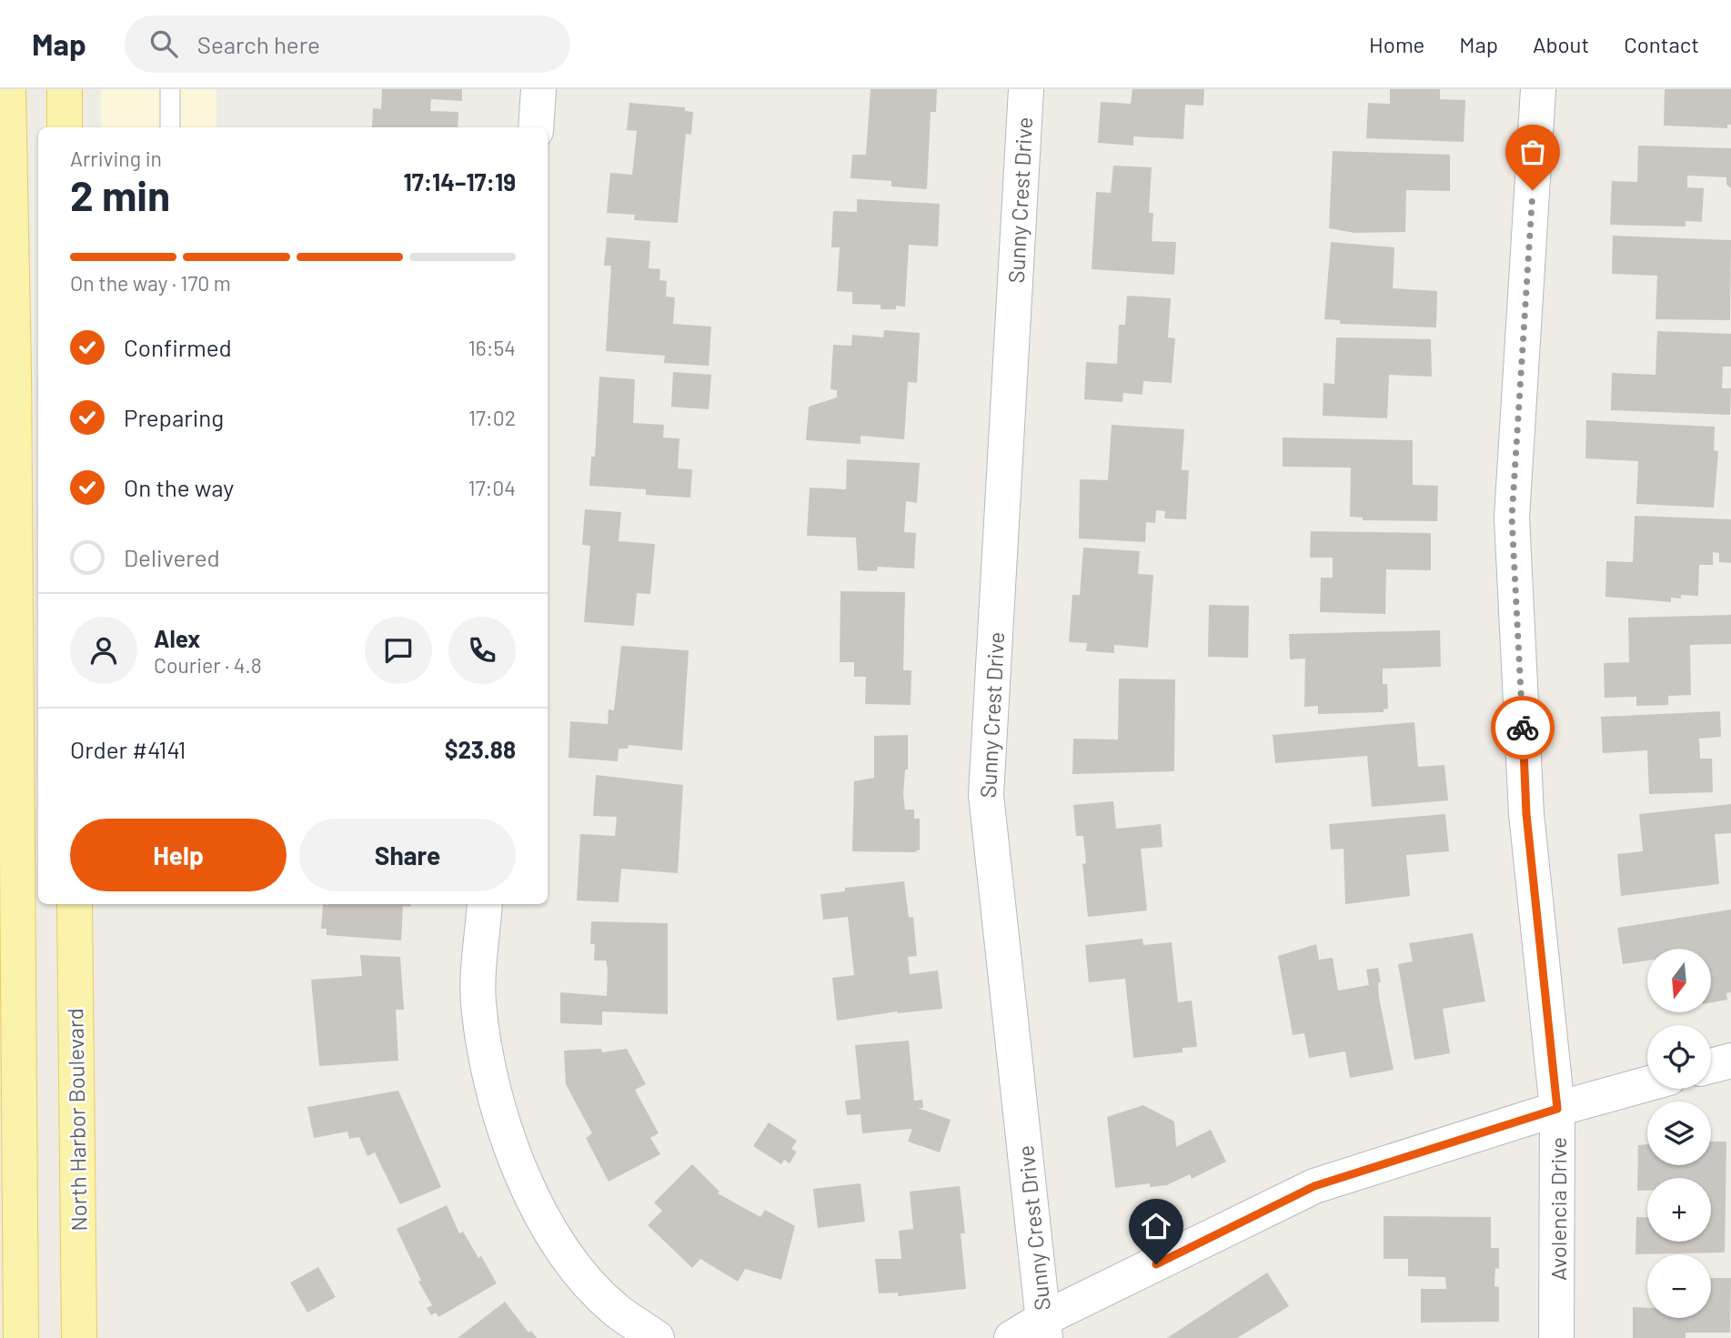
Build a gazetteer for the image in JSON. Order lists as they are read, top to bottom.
{
  "streets": {
    "main road": ["North Harbor Boulevard"],
    "street": ["Sunny Crest Drive", "Avolencia Drive"]
  },
  "north": "bottom",
  "page": {
    "header": "Map",
    "search": "Search here",
    "nav": [
      "Home",
      "Map",
      "About",
      "Contact"
    ],
    "heading": ["2 min", "Arriving in", "17:14–17:19"],
    "panel": [
      "Alex",
      "Courier · 4.8",
      "Order #4141",
      "$23.88"
    ],
    "bar": "On the way · 170 m",
    "list": [
      ["Confirmed", "16:54"],
      ["Preparing", "17:02"],
      ["On the way", "17:04"],
      "Delivered"
    ],
    "buttons": ["Help", "Share"],
    "map_buttons": ["+", "−"]
  }
}
